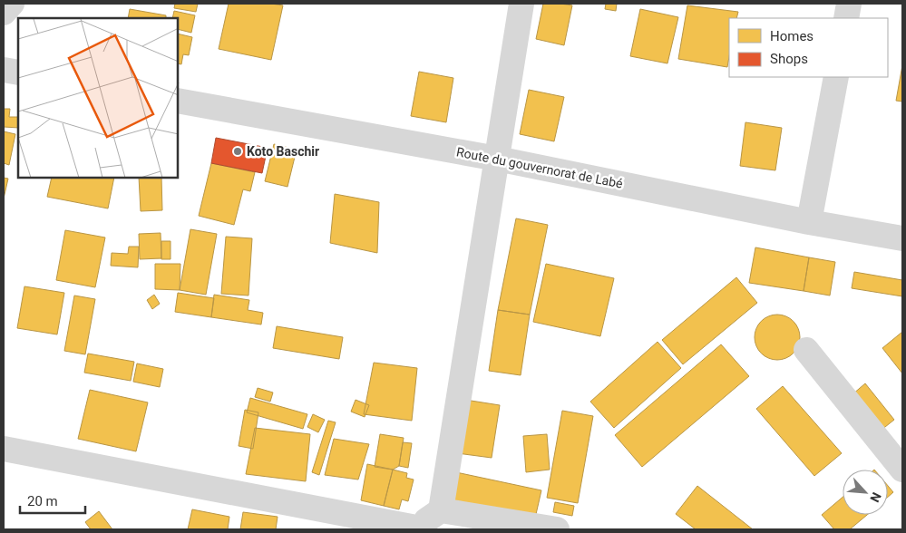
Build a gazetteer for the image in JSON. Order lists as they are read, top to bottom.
{
  "streets": {
    "street": ["Route du gouvernorat de Labé"]
  },
  "places": ["Koto Baschir"],
  "legend": ["Homes", "Shops"],
  "scale_bar": "20 m",
  "north": "bottom right"
}
